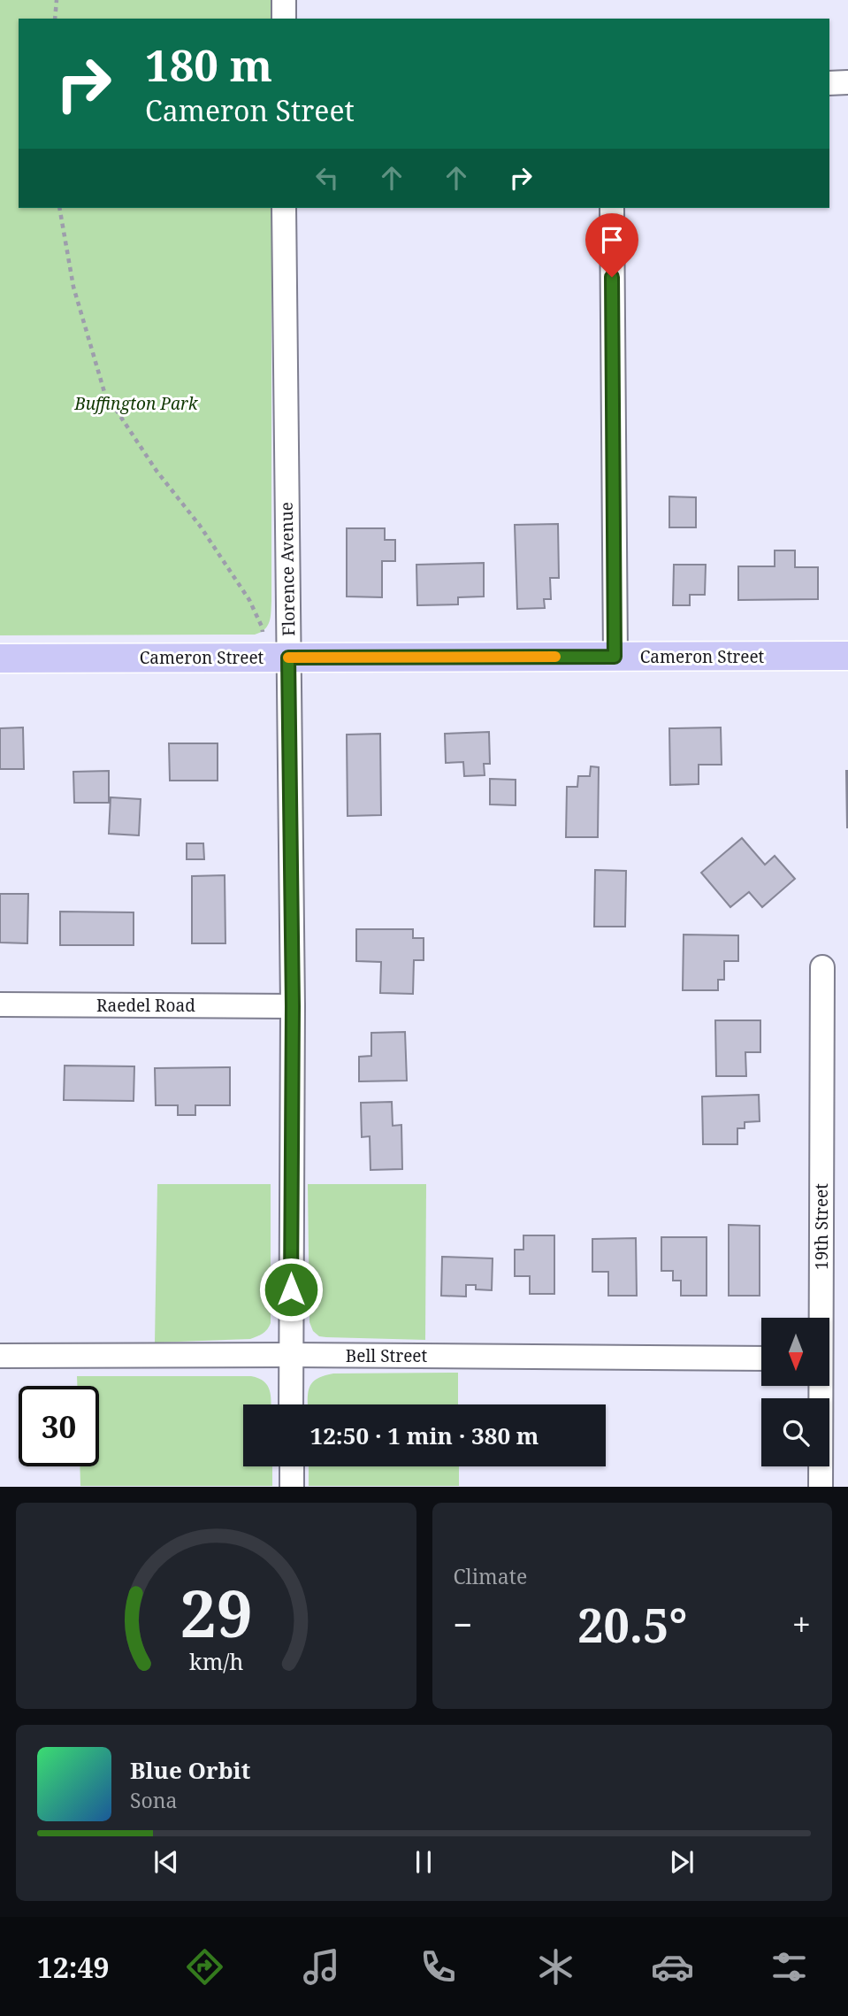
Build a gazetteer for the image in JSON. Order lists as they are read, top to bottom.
{
  "streets": {
    "main road": ["Cameron Street"],
    "street": [
      "Florence Avenue",
      "Raedel Road",
      "19th Street",
      "Bell Street"
    ]
  },
  "crossings": [
    ["Florence Avenue", "Cameron Street"],
    ["Florence Avenue", "Raedel Road"],
    ["Florence Avenue", "Bell Street"]
  ],
  "parks": ["Buffington Park"],
  "north": "bottom",
  "page": {
    "turn": ["180 m", "Cameron Street"],
    "limit": "30",
    "trip": "12:50 · 1 min · 380 m",
    "tile": "Climate",
    "heat": ["−", "20.5°", "+"],
    "song": ["Blue Orbit", "Sona"],
    "tabs": "12:49",
    "gauge": ["29", "km/h"]
  }
}
